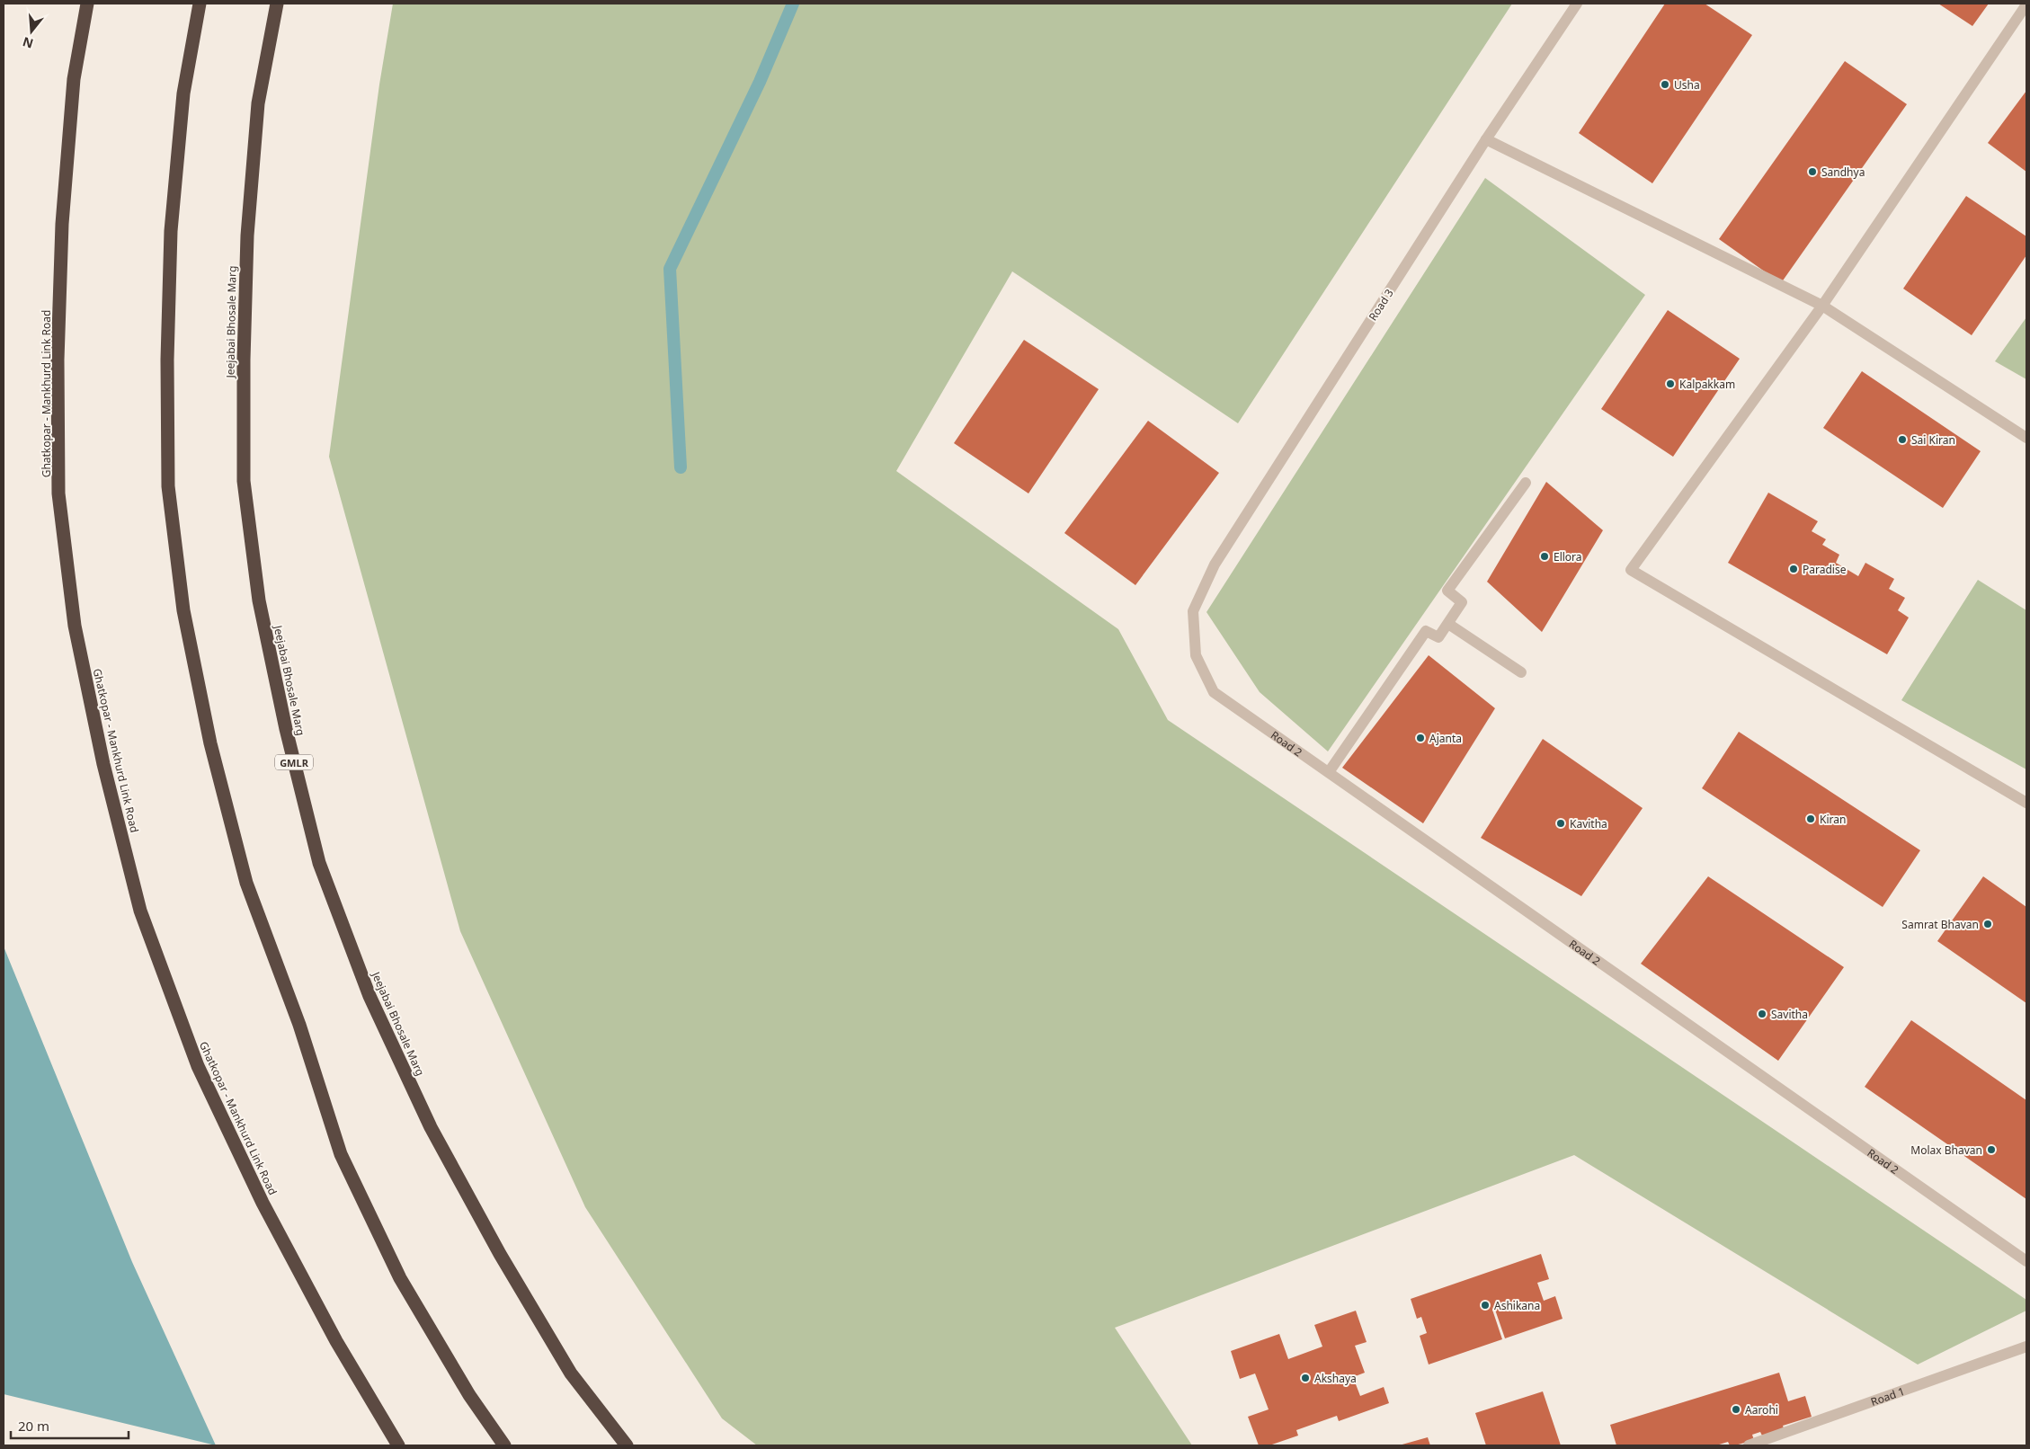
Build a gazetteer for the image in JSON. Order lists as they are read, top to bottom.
{
  "streets": {
    "highway": ["Jeejabai Bhosale Marg", "Ghatkopar - Mankhurd Link Road", "GMLR"],
    "street": ["Road 3", "Road 2", "Road 1"]
  },
  "crossings": [
    ["Road 3", "Road 2"]
  ],
  "places": [
    "Usha",
    "Sandhya",
    "Kalpakkam",
    "Sai Kiran",
    "Ellora",
    "Paradise",
    "Ajanta",
    "Kiran",
    "Kavitha",
    "Samrat Bhavan",
    "Savitha",
    "Molax Bhavan",
    "Ashikana",
    "Akshaya",
    "Aarohi"
  ],
  "scale_bar": "20 m",
  "north": "bottom"
}
